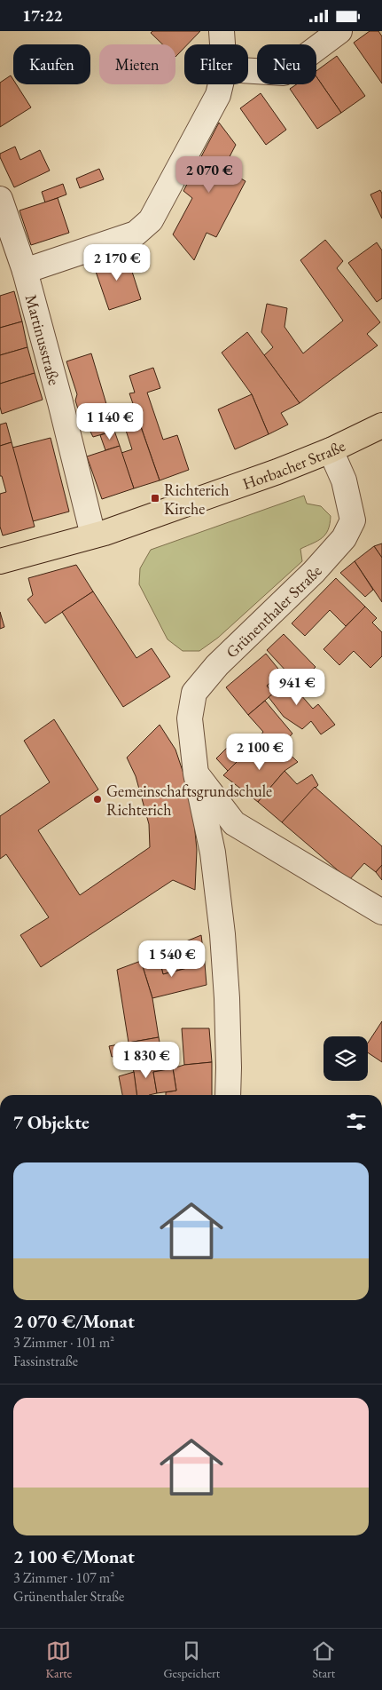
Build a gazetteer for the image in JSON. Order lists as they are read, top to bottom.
{
  "streets": {
    "main road": ["Horbacher Straße"],
    "street": ["Martinusstraße", "Grünenthaler Straße"]
  },
  "crossings": [
    ["Martinusstraße", "Horbacher Straße"],
    ["Horbacher Straße", "Grünenthaler Straße"]
  ],
  "places": {
    "transit": ["Richterich Kirche"],
    "other": ["Gemeinschaftsgrundschule Richterich"]
  },
  "page": {
    "status": "17:22",
    "chip": [
      "Kaufen",
      "Mieten",
      "Filter",
      "Neu"
    ],
    "price": [
      "2 070 €",
      "2 170 €",
      "1 140 €",
      "941 €",
      "2 100 €",
      "1 540 €",
      "1 830 €"
    ],
    "heading": "7 Objekte",
    "list": [
      {
        "name": "2 070 €/Monat",
        "note": "3 Zimmer · 101 m² · Fassinstraße"
      },
      {
        "name": "2 100 €/Monat",
        "note": "3 Zimmer · 107 m² · Grünenthaler Straße"
      }
    ],
    "tabs": ["Karte", "Gespeichert", "Start"]
  }
}
